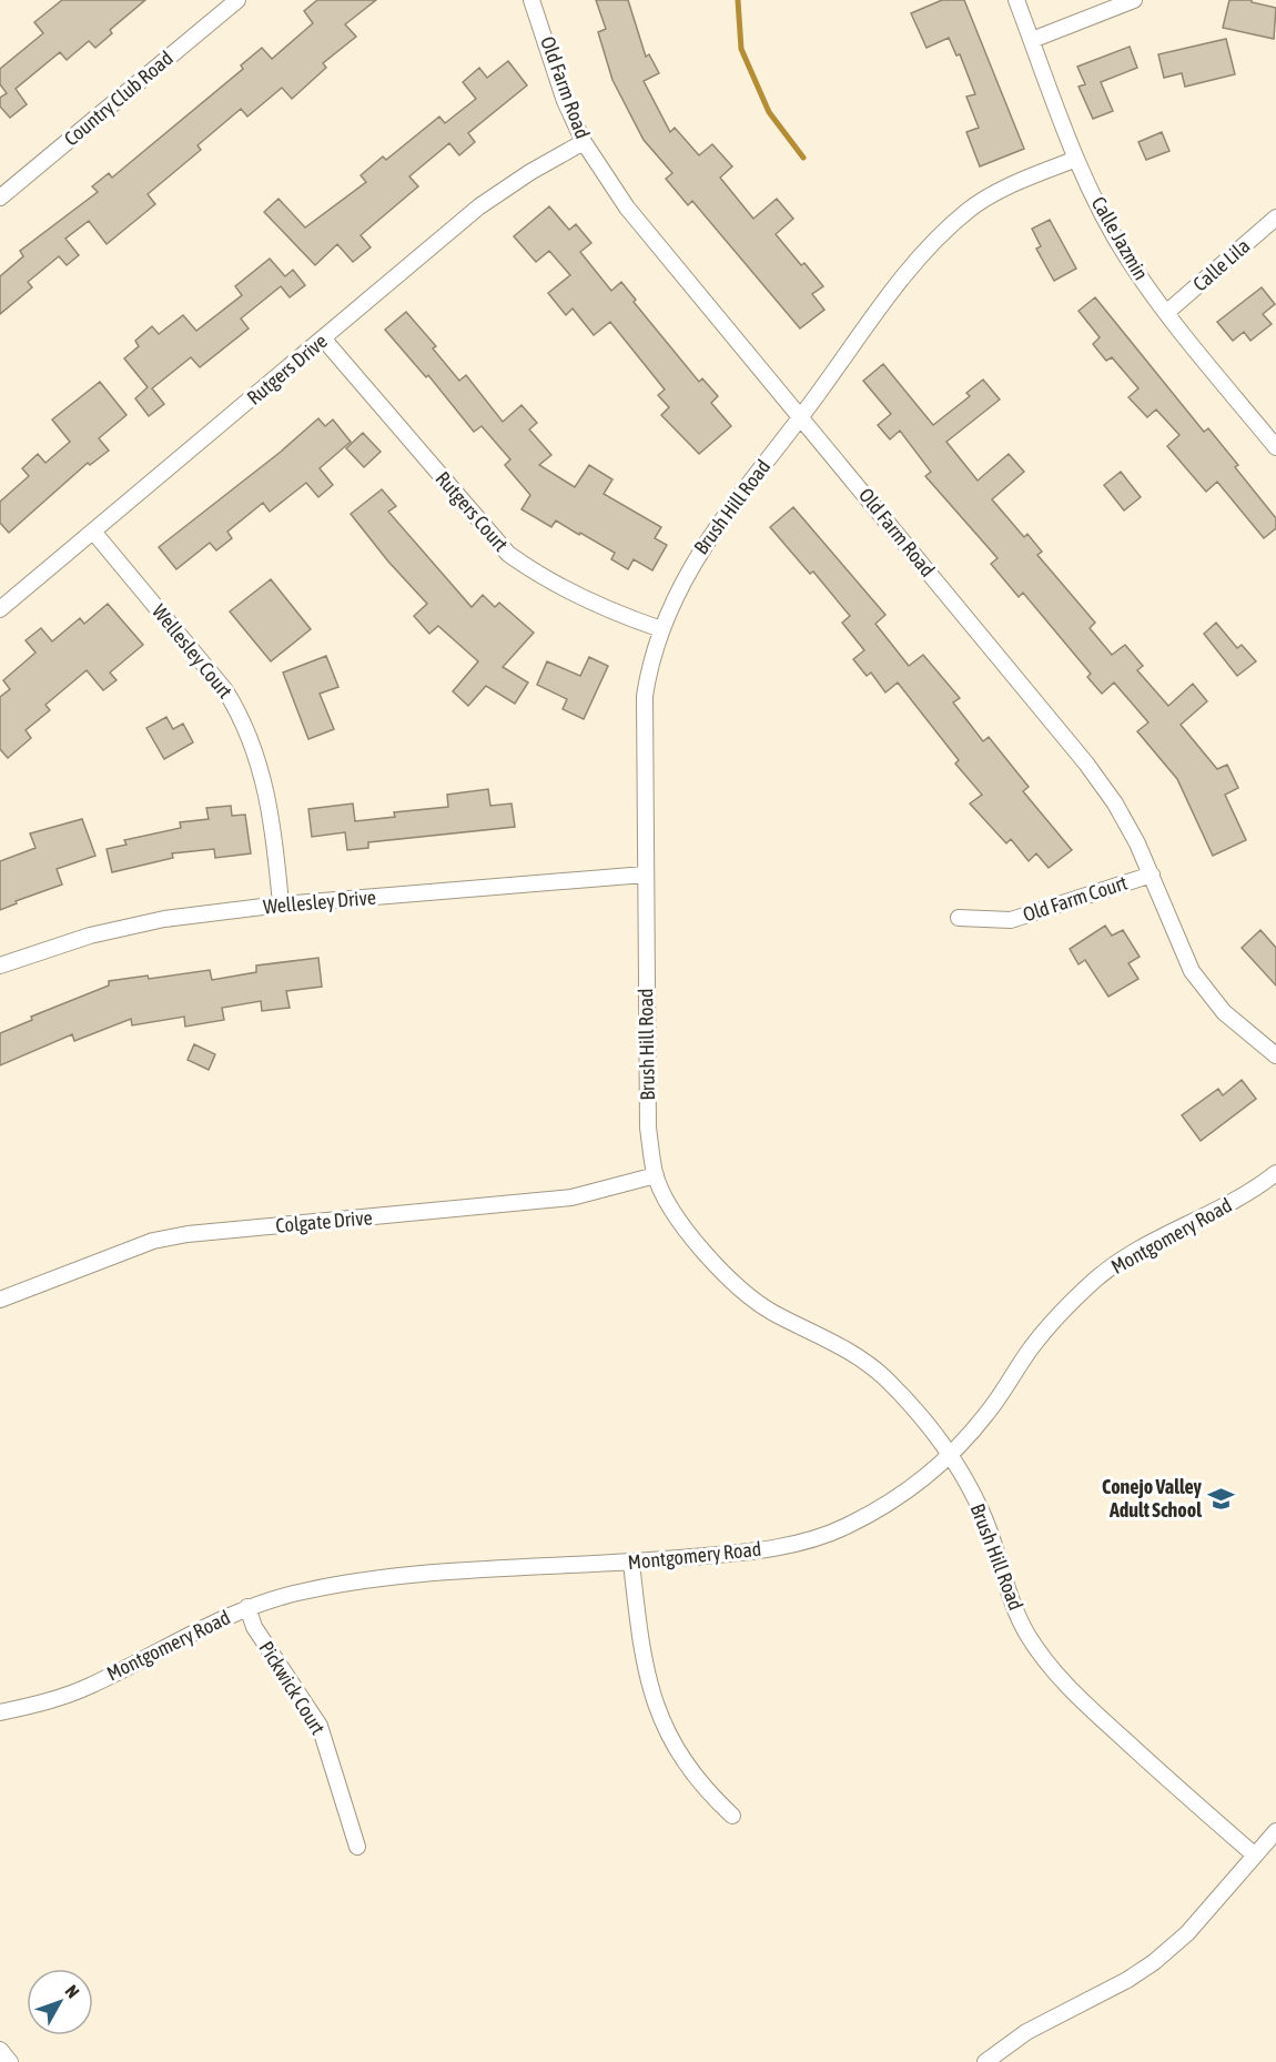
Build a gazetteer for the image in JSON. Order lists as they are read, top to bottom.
{
  "streets": {
    "street": [
      "Old Farm Road",
      "Country Club Road",
      "Calle Jazmin",
      "Calle Lila",
      "Rutgers Drive",
      "Brush Hill Road",
      "Rutgers Court",
      "Wellesley Court",
      "Old Farm Court",
      "Wellesley Drive",
      "Colgate Drive",
      "Montgomery Road",
      "Pickwick Court"
    ]
  },
  "crossings": [
    ["Old Farm Road", "Rutgers Drive"],
    ["Old Farm Road", "Brush Hill Road"],
    ["Old Farm Road", "Old Farm Court"],
    ["Calle Jazmin", "Calle Lila"],
    ["Calle Jazmin", "Brush Hill Road"],
    ["Rutgers Drive", "Rutgers Court"],
    ["Rutgers Drive", "Wellesley Court"],
    ["Brush Hill Road", "Rutgers Court"],
    ["Brush Hill Road", "Wellesley Drive"],
    ["Brush Hill Road", "Colgate Drive"],
    ["Brush Hill Road", "Montgomery Road"],
    ["Wellesley Court", "Wellesley Drive"],
    ["Montgomery Road", "Pickwick Court"]
  ],
  "places": {
    "school or university": ["Conejo Valley Adult School"]
  },
  "north": "top right"
}
